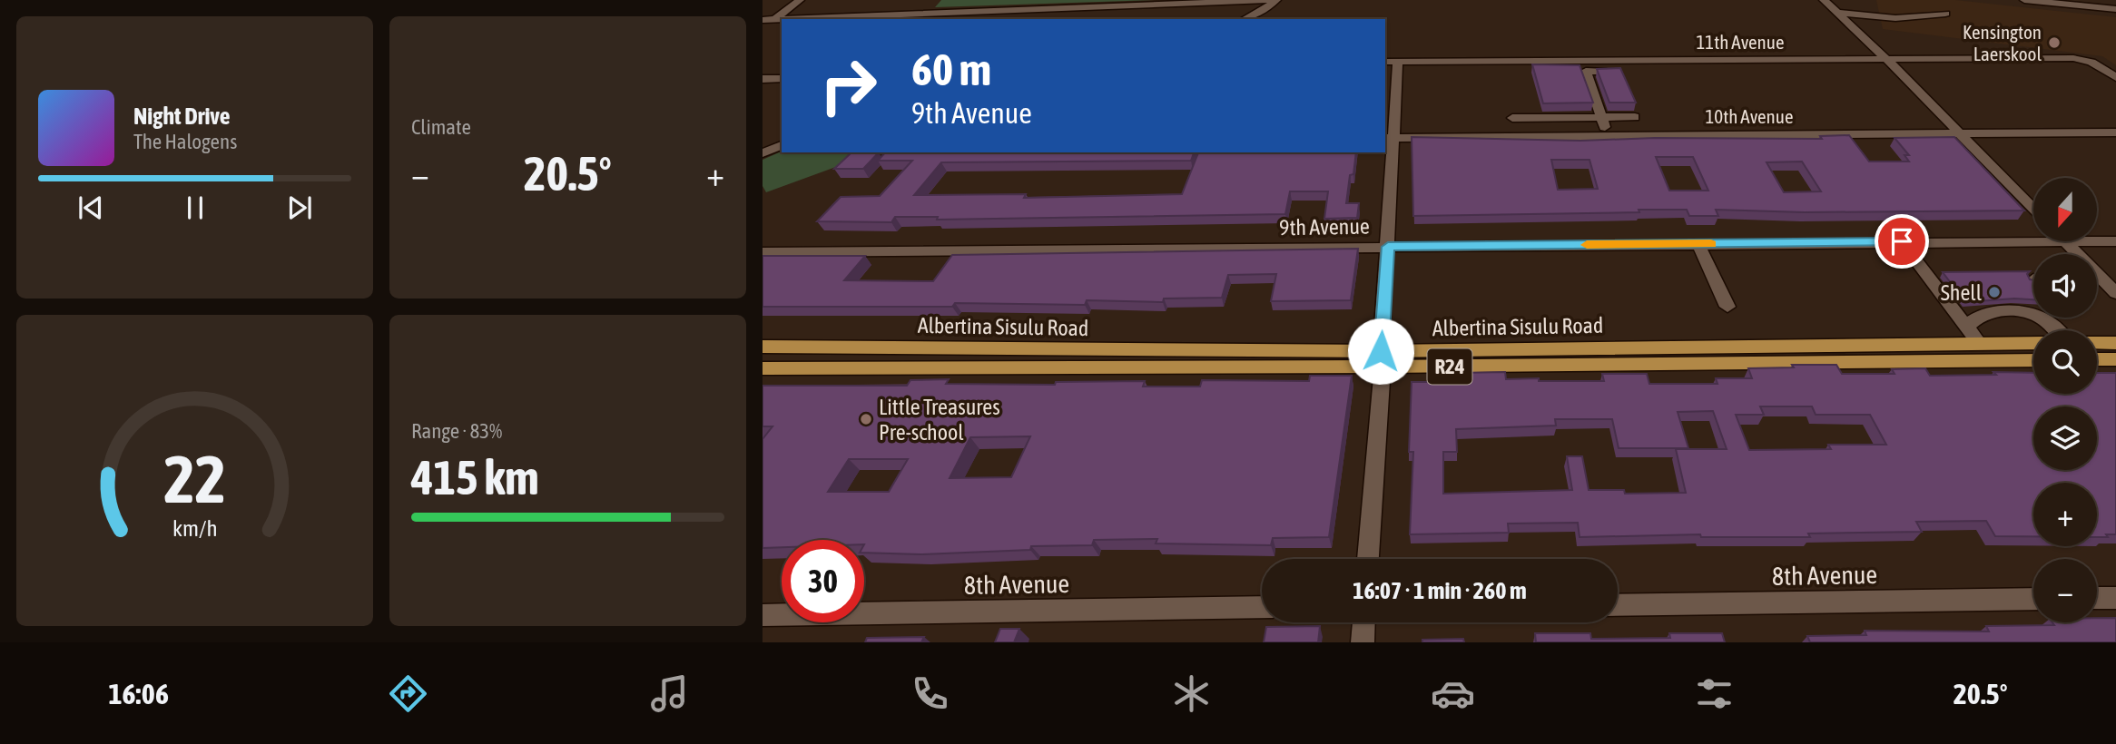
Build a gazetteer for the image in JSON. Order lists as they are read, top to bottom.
{
  "streets": {
    "main road": ["Albertina Sisulu Road", "R24"],
    "street": [
      "11th Avenue",
      "10th Avenue",
      "9th Avenue",
      "8th Avenue"
    ]
  },
  "places": ["Kensington Laerskool", "Shell", "Little Treasures Pre-school"],
  "north": "bottom",
  "page": {
    "tile": [
      "Climate",
      ["Range · 83%", "415 km"]
    ],
    "turn": ["60 m", "9th Avenue"],
    "song": ["Night Drive", "The Halogens"],
    "heat": ["−", "20.5°", "+"],
    "map_buttons": ["+", "−"],
    "limit": "30",
    "trip": "16:07 · 1 min · 260 m",
    "tabs": ["16:06", "20.5°"],
    "gauge": ["22", "km/h"]
  }
}
